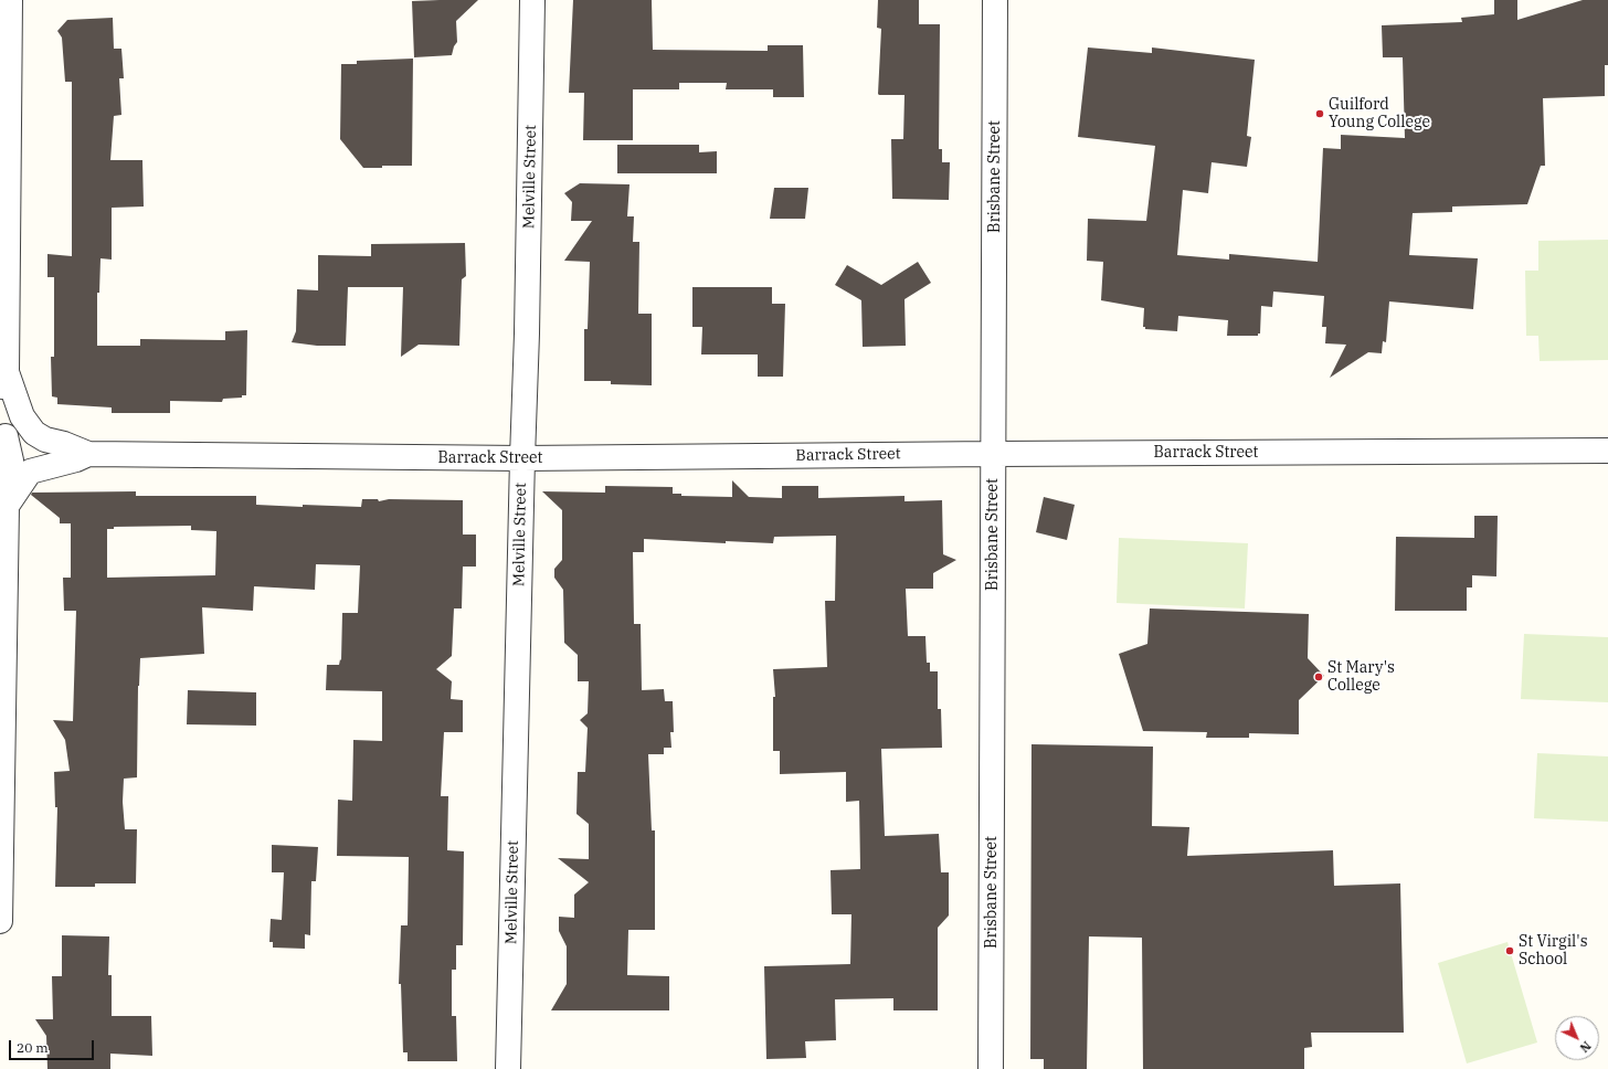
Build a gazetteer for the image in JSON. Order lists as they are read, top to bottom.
{
  "streets": {
    "street": ["Melville Street", "Brisbane Street", "Barrack Street"]
  },
  "crossings": [
    ["Melville Street", "Barrack Street"],
    ["Brisbane Street", "Barrack Street"]
  ],
  "places": ["Guilford Young College", "St Mary's College", "St Virgil's School"],
  "scale_bar": "20 m",
  "north": "bottom right"
}
